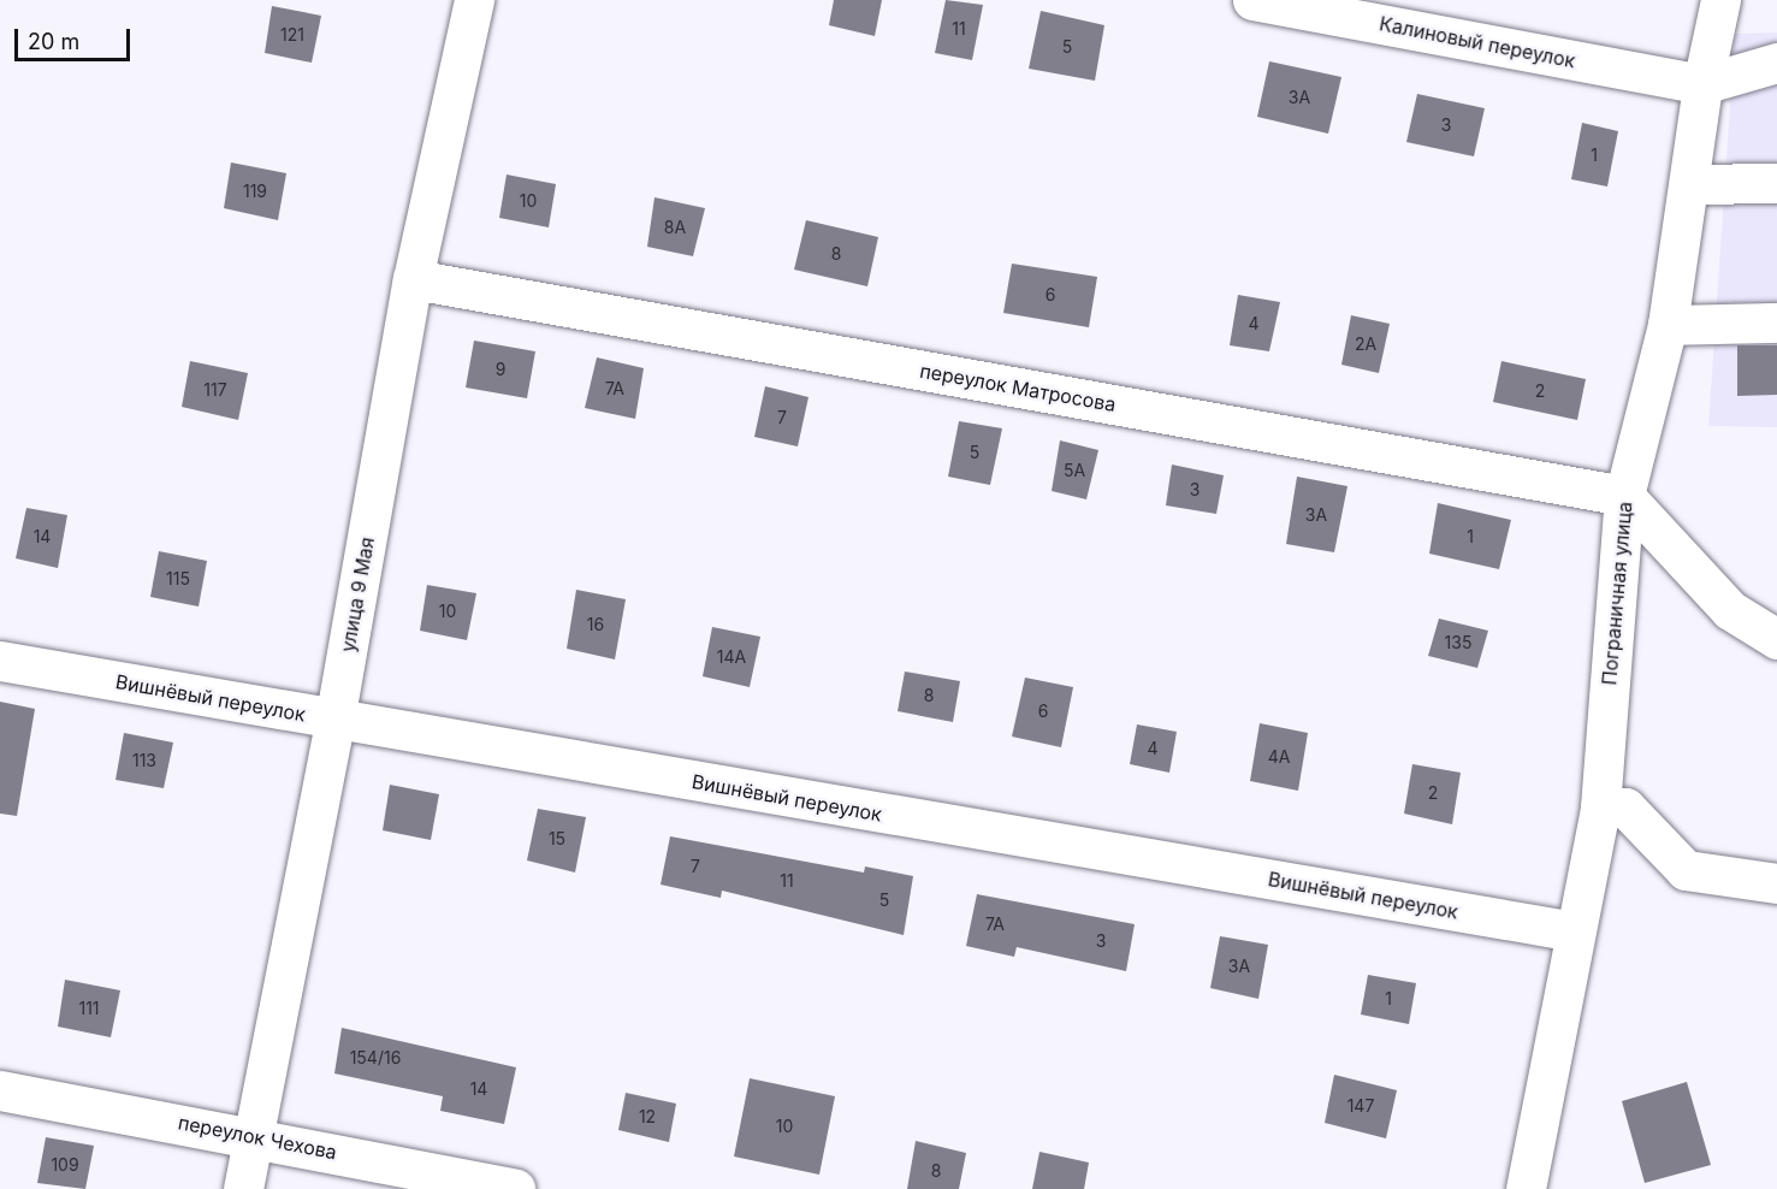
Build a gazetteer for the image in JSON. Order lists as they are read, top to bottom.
{
  "streets": {
    "street": [
      "Калиновый переулок",
      "переулок Матросова",
      "Пограничная улица",
      "улица 9 Мая",
      "Вишнёвый переулок",
      "переулок Чехова"
    ]
  },
  "crossings": [
    ["Калиновый переулок", "Пограничная улица"],
    ["переулок Матросова", "Пограничная улица"],
    ["переулок Матросова", "улица 9 Мая"],
    ["Пограничная улица", "Вишнёвый переулок"],
    ["улица 9 Мая", "Вишнёвый переулок"],
    ["улица 9 Мая", "переулок Чехова"]
  ],
  "house_numbers": [
    "11",
    "121",
    "5",
    "3А",
    "3",
    "1",
    "119",
    "10",
    "8А",
    "8",
    "6",
    "4",
    "2А",
    "9",
    "7А",
    "117",
    "2",
    "7",
    "5",
    "5А",
    "3",
    "3А",
    "14",
    "1",
    "115",
    "10",
    "16",
    "135",
    "14А",
    "8",
    "6",
    "4",
    "4А",
    "113",
    "2",
    "15",
    "7",
    "11",
    "5",
    "7А",
    "3",
    "3А",
    "1",
    "111",
    "154/16",
    "14",
    "147",
    "12",
    "10",
    "109",
    "8"
  ],
  "scale_bar": "20 m"
}
